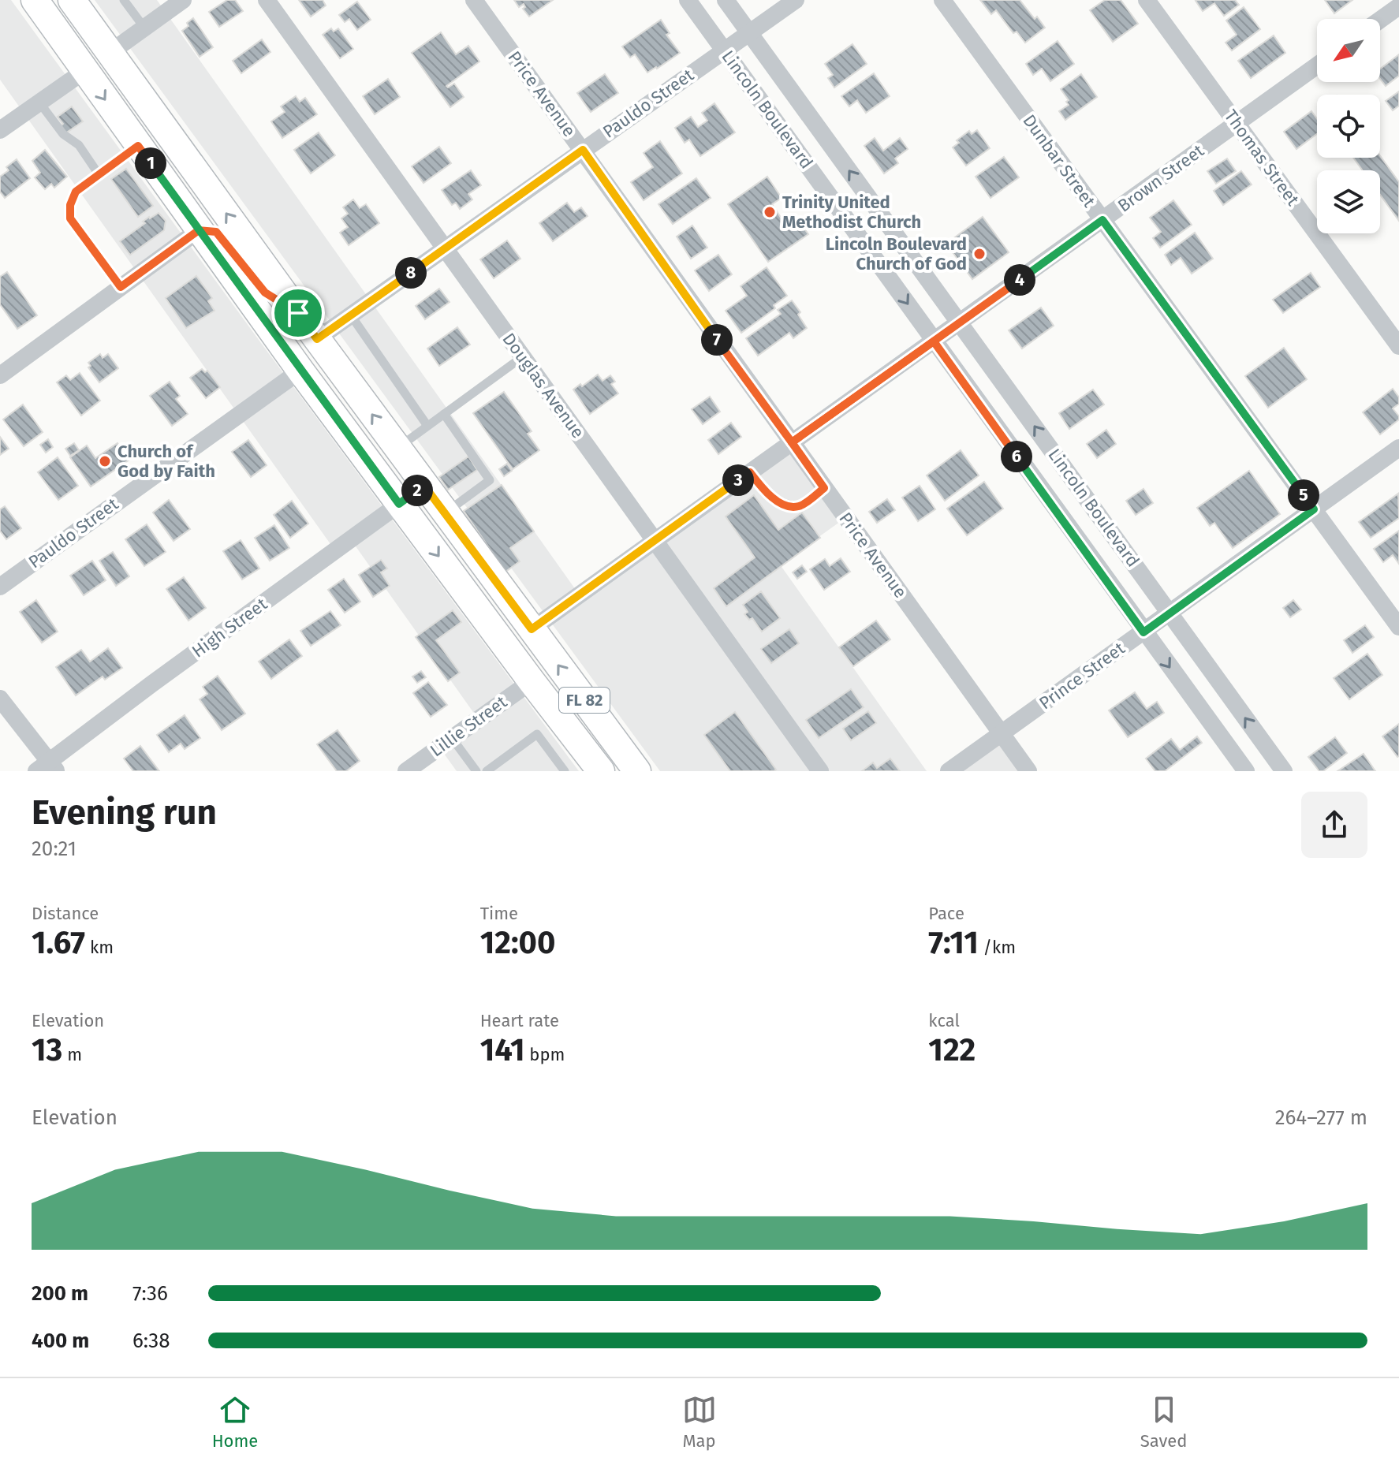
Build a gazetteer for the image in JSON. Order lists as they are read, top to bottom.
{
  "streets": {
    "main road": ["FL 82"],
    "street": [
      "Price Avenue",
      "Pauldo Street",
      "Lincoln Boulevard",
      "Thomas Street",
      "Dunbar Street",
      "Brown Street",
      "Douglas Avenue",
      "High Street",
      "Prince Street",
      "Lillie Street"
    ]
  },
  "crossings": [
    ["Price Avenue", "Pauldo Street"],
    ["Price Avenue", "Brown Street"],
    ["Price Avenue", "Prince Street"],
    ["Pauldo Street", "Lincoln Boulevard"],
    ["Pauldo Street", "Douglas Avenue"],
    ["Pauldo Street", "FL 82"],
    ["Lincoln Boulevard", "Brown Street"],
    ["Lincoln Boulevard", "Prince Street"],
    ["Thomas Street", "Brown Street"],
    ["Dunbar Street", "Brown Street"],
    ["Dunbar Street", "Prince Street"],
    ["Brown Street", "Douglas Avenue"],
    ["Brown Street", "FL 82"],
    ["High Street", "FL 82"],
    ["FL 82", "Lillie Street"]
  ],
  "places": ["Trinity United Methodist Church", "Lincoln Boulevard Church of God", "Church of God by Faith"],
  "north": "bottom left",
  "page": {
    "pins": [
      "1",
      "8",
      "4",
      "7",
      "6",
      "3",
      "2",
      "5"
    ],
    "heading": ["Evening run", "20:21"],
    "stats": [
      ["Distance", "1.67 km"],
      ["Time", "12:00"],
      ["Pace", "7:11 /km"],
      ["Elevation", "13 m"],
      ["Heart rate", "141 bpm"],
      ["kcal", "122"]
    ],
    "chart": ["Elevation", "264–277 m"],
    "list": [
      {
        "name": "200 m",
        "note": "7:36"
      },
      {
        "name": "400 m",
        "note": "6:38"
      }
    ],
    "tabs": ["Home", "Map", "Saved"]
  }
}
